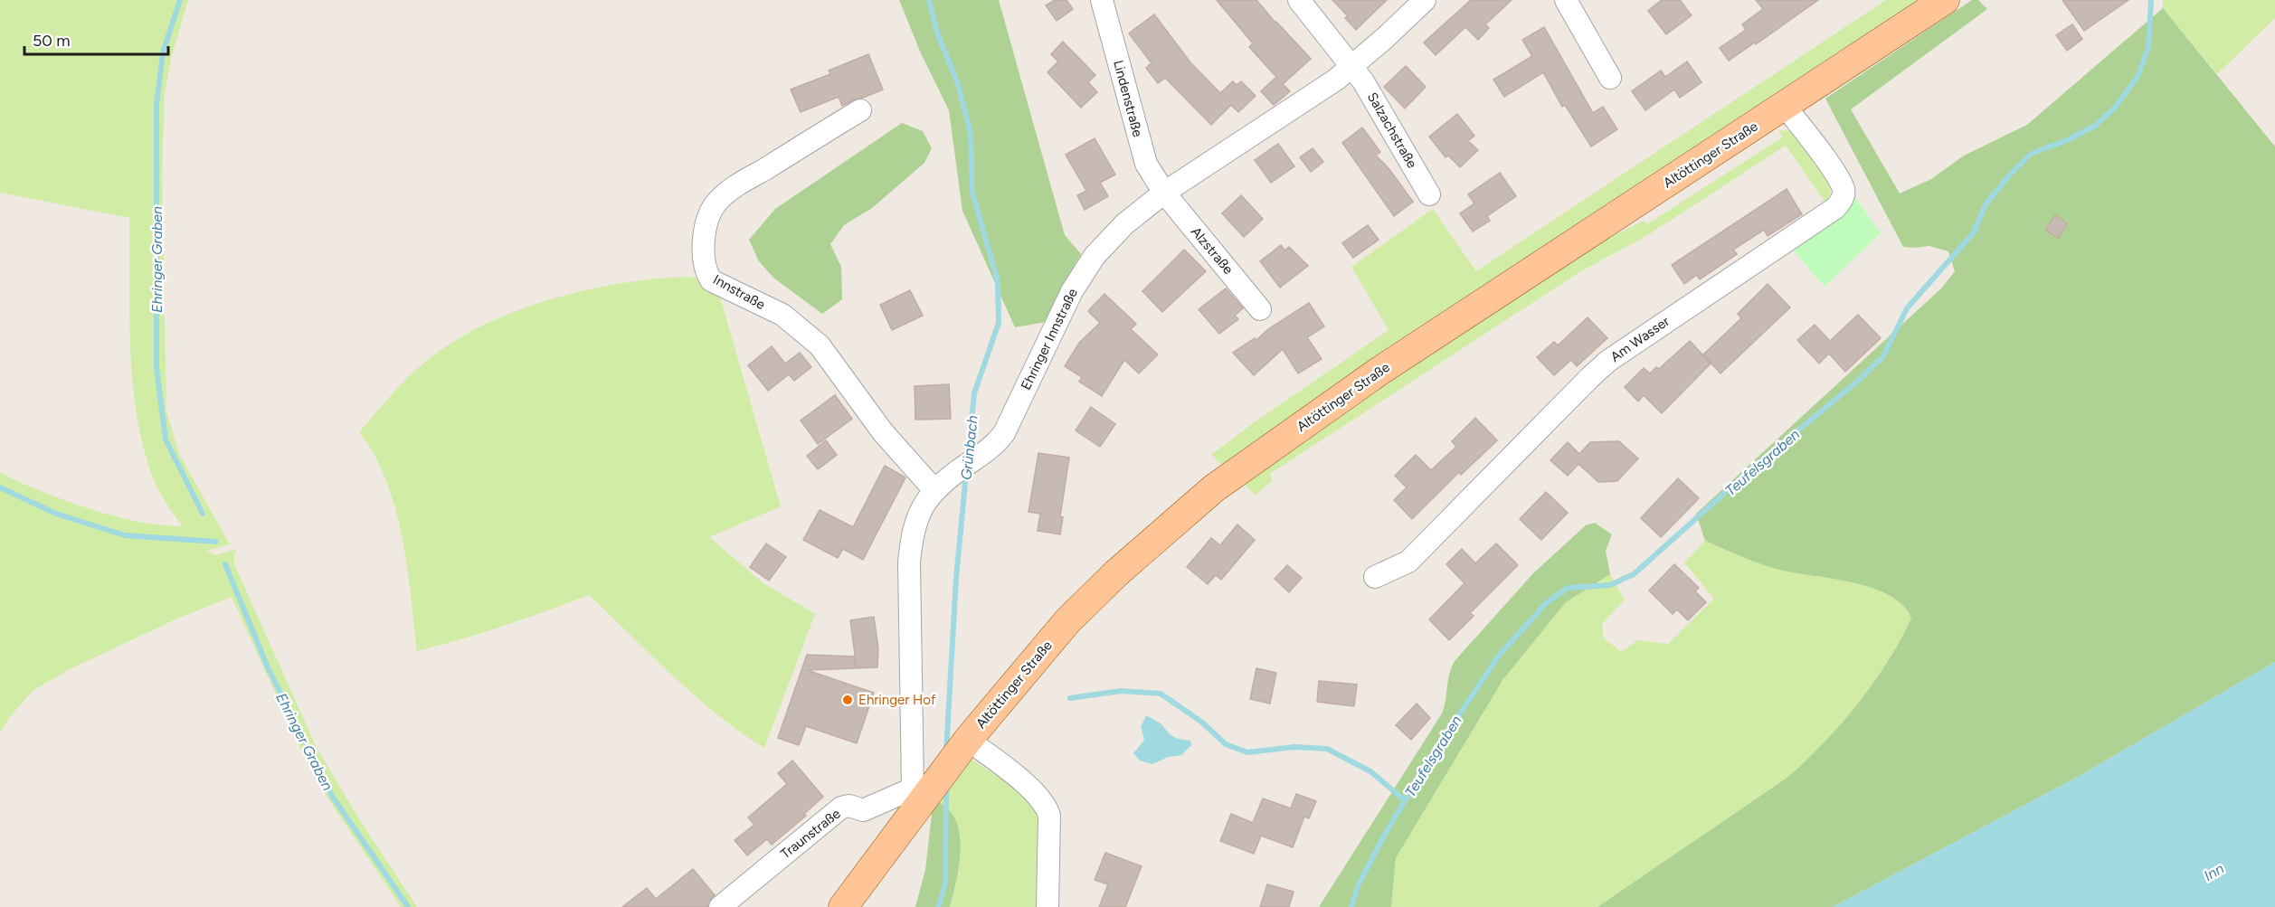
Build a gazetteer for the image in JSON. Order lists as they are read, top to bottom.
{
  "streets": {
    "main road": ["Altöttinger Straße"],
    "street": [
      "Lindenstraße",
      "Salzachstraße",
      "Alzstraße",
      "Innstraße",
      "Ehringer Innstraße",
      "Am Wasser",
      "Traunstraße"
    ]
  },
  "crossings": [
    ["Lindenstraße", "Alzstraße"],
    ["Lindenstraße", "Ehringer Innstraße"],
    ["Salzachstraße", "Ehringer Innstraße"],
    ["Altöttinger Straße", "Ehringer Innstraße"],
    ["Altöttinger Straße", "Am Wasser"],
    ["Altöttinger Straße", "Traunstraße"],
    ["Alzstraße", "Ehringer Innstraße"],
    ["Innstraße", "Ehringer Innstraße"],
    ["Ehringer Innstraße", "Traunstraße"]
  ],
  "water": [
    "Ehringer Graben",
    "Grünbach",
    "Teufelsgraben",
    "Inn"
  ],
  "places": ["Ehringer Hof"],
  "scale_bar": "50 m"
}
